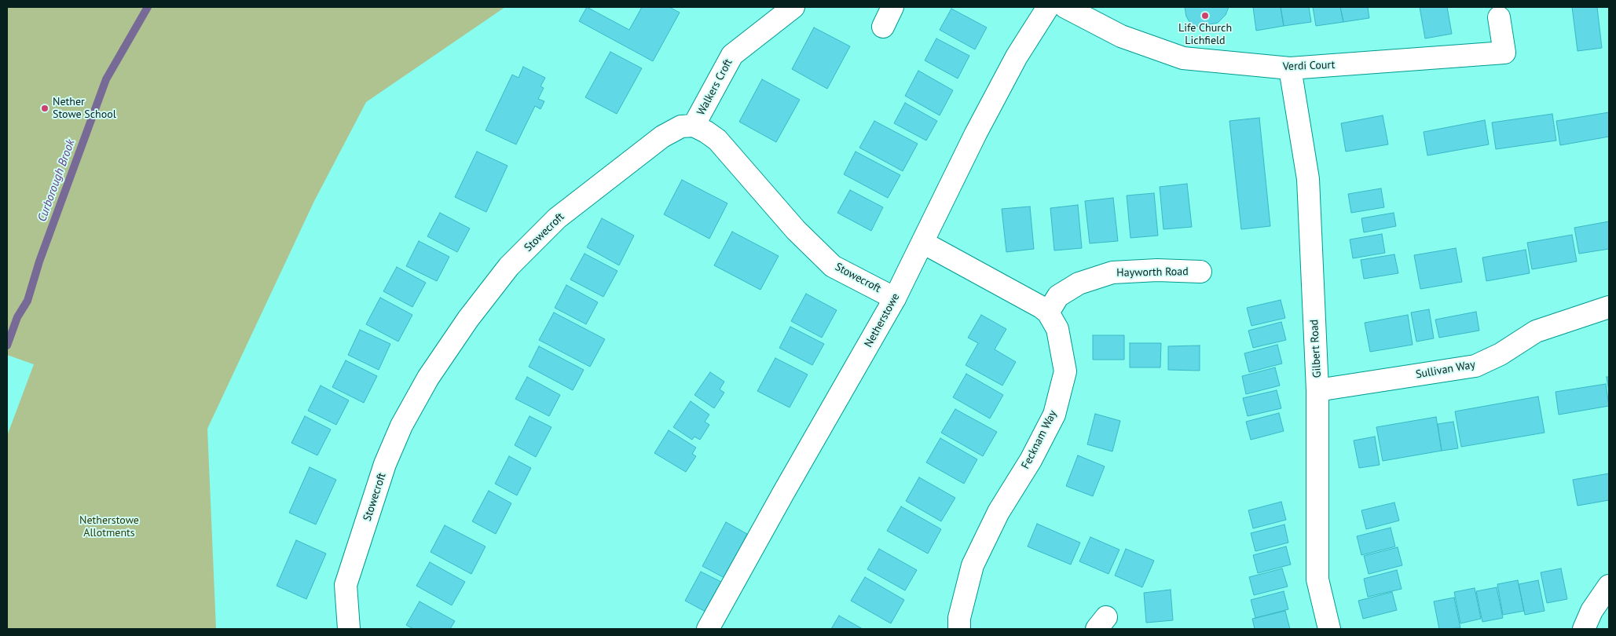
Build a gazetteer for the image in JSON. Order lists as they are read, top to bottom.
{
  "streets": {
    "street": [
      "Verdi Court",
      "Walkers Croft",
      "Stowecroft",
      "Hayworth Road",
      "Netherstowe",
      "Gilbert Road",
      "Sullivan Way",
      "Fecknam Way"
    ]
  },
  "crossings": [
    ["Verdi Court", "Gilbert Road"],
    ["Walkers Croft", "Stowecroft"],
    ["Stowecroft", "Netherstowe"],
    ["Hayworth Road", "Fecknam Way"],
    ["Netherstowe", "Fecknam Way"],
    ["Gilbert Road", "Sullivan Way"]
  ],
  "water": ["Curborough Brook"],
  "parks": ["Netherstowe Allotments"],
  "places": ["Life Church Lichfield", "Nether Stowe School"]
}
